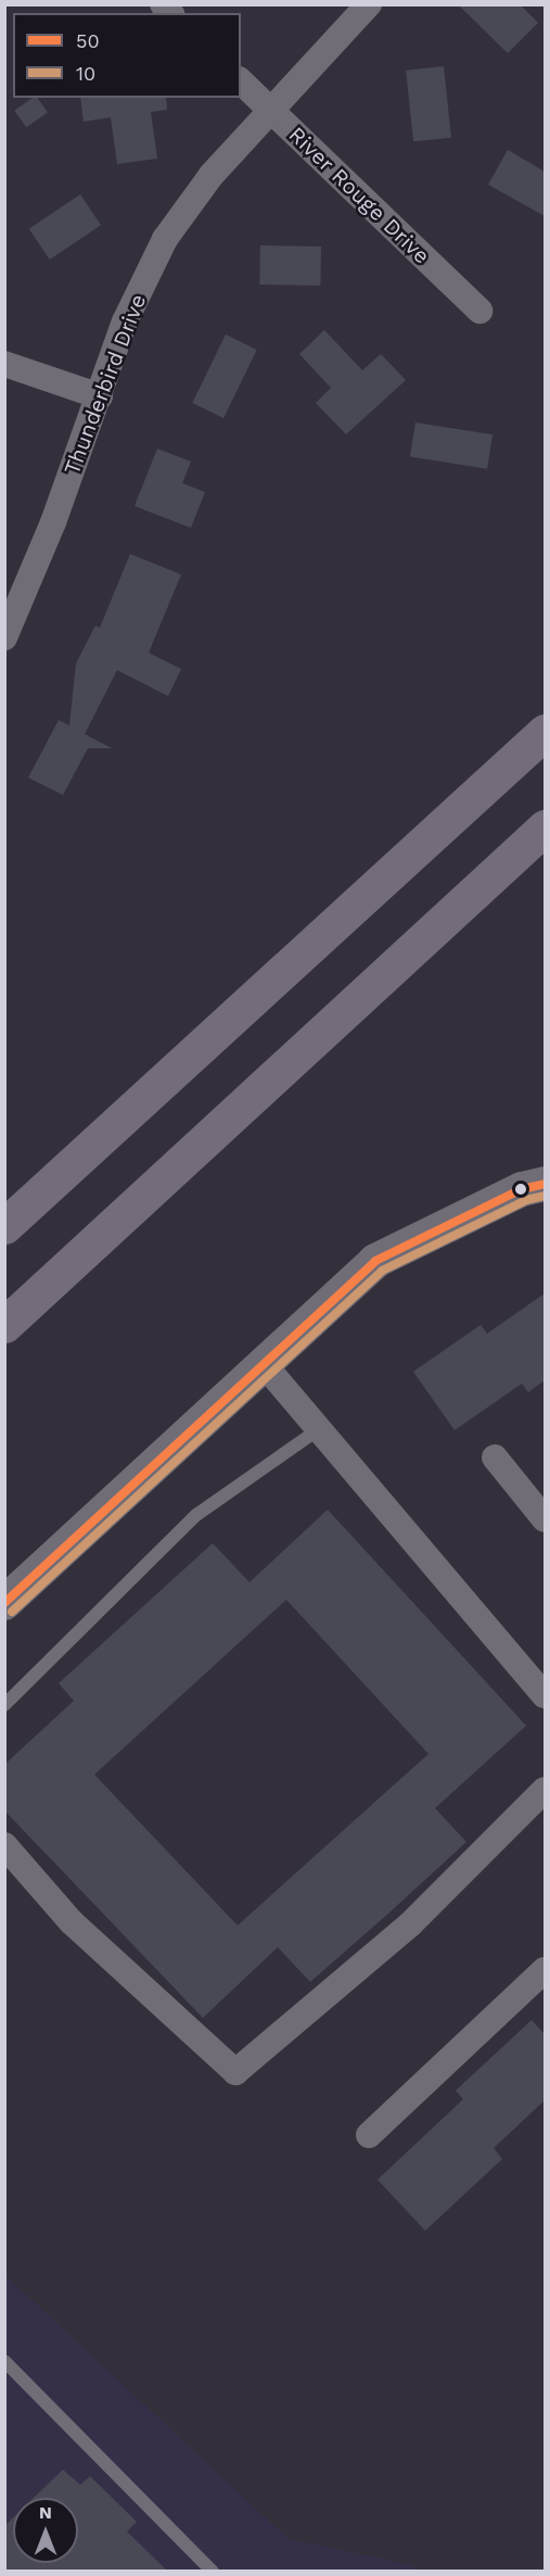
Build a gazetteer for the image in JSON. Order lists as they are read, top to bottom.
{
  "streets": {
    "street": ["River Rouge Drive", "Thunderbird Drive"]
  },
  "crossings": [
    ["River Rouge Drive", "Thunderbird Drive"]
  ],
  "lines": ["transit line 50", "transit line 10"],
  "legend": ["50", "10"],
  "north": "top"
}
